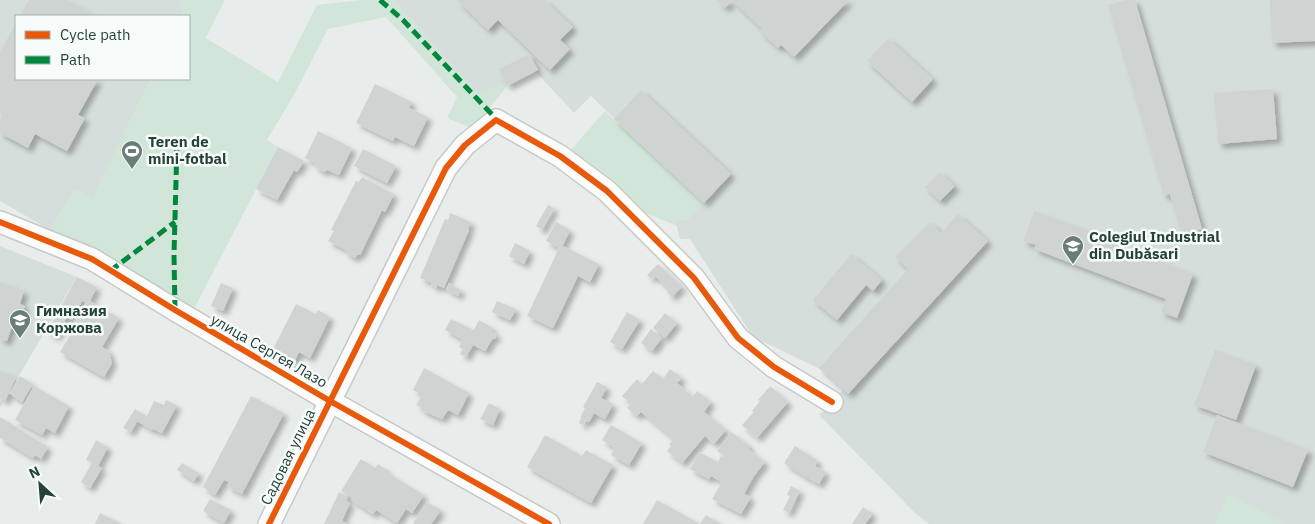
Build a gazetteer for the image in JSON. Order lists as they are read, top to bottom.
{
  "streets": {
    "street": ["улица Сергея Лазо", "Садовая улица"]
  },
  "crossings": [
    ["улица Сергея Лазо", "Садовая улица"]
  ],
  "places": {
    "sports": ["Teren de mini-fotbal"],
    "school or university": ["Colegiul Industrial din Dubăsari", "Гимназия Коржова"]
  },
  "legend": ["Cycle path", "Path"],
  "north": "top left"
}
